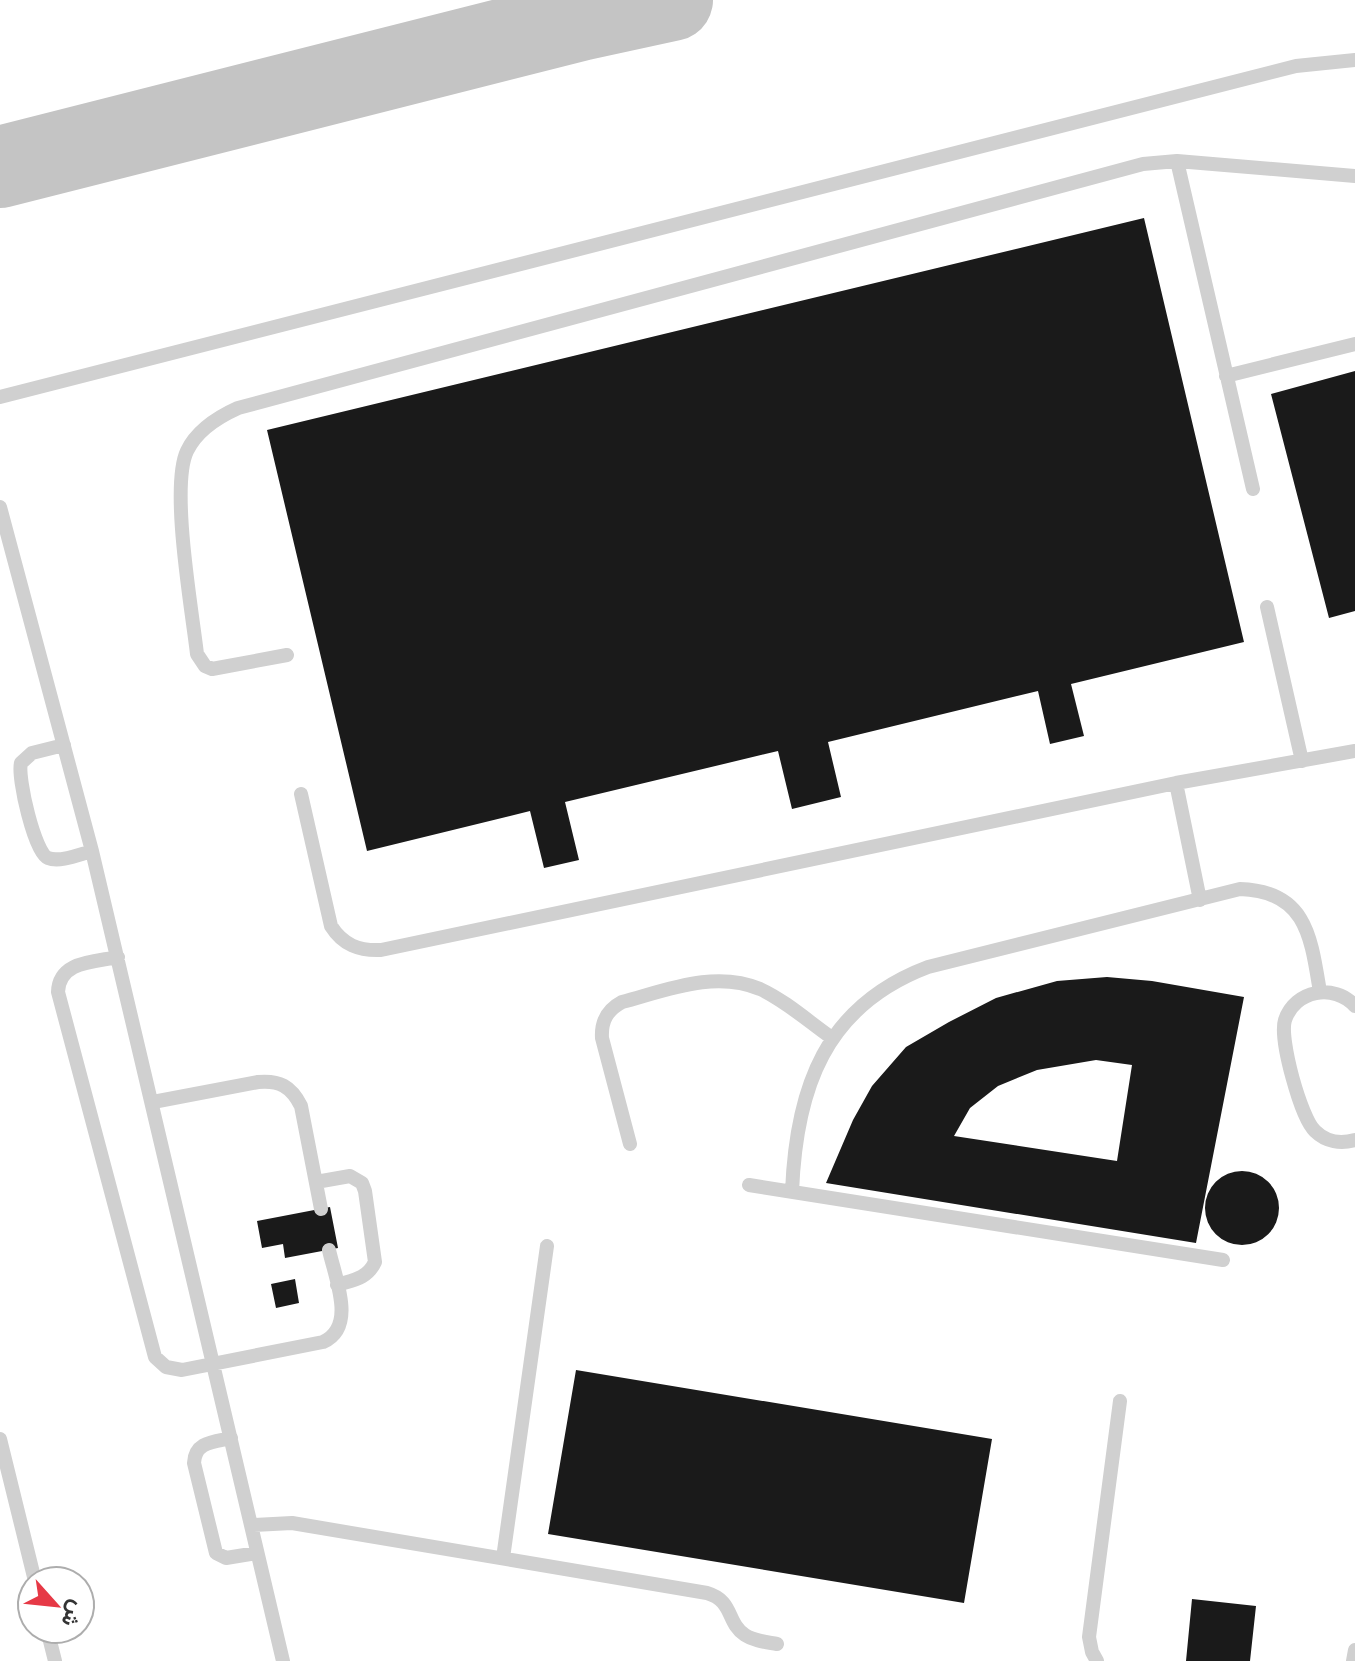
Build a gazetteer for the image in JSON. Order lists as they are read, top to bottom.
{
  "north": "bottom right"
}
